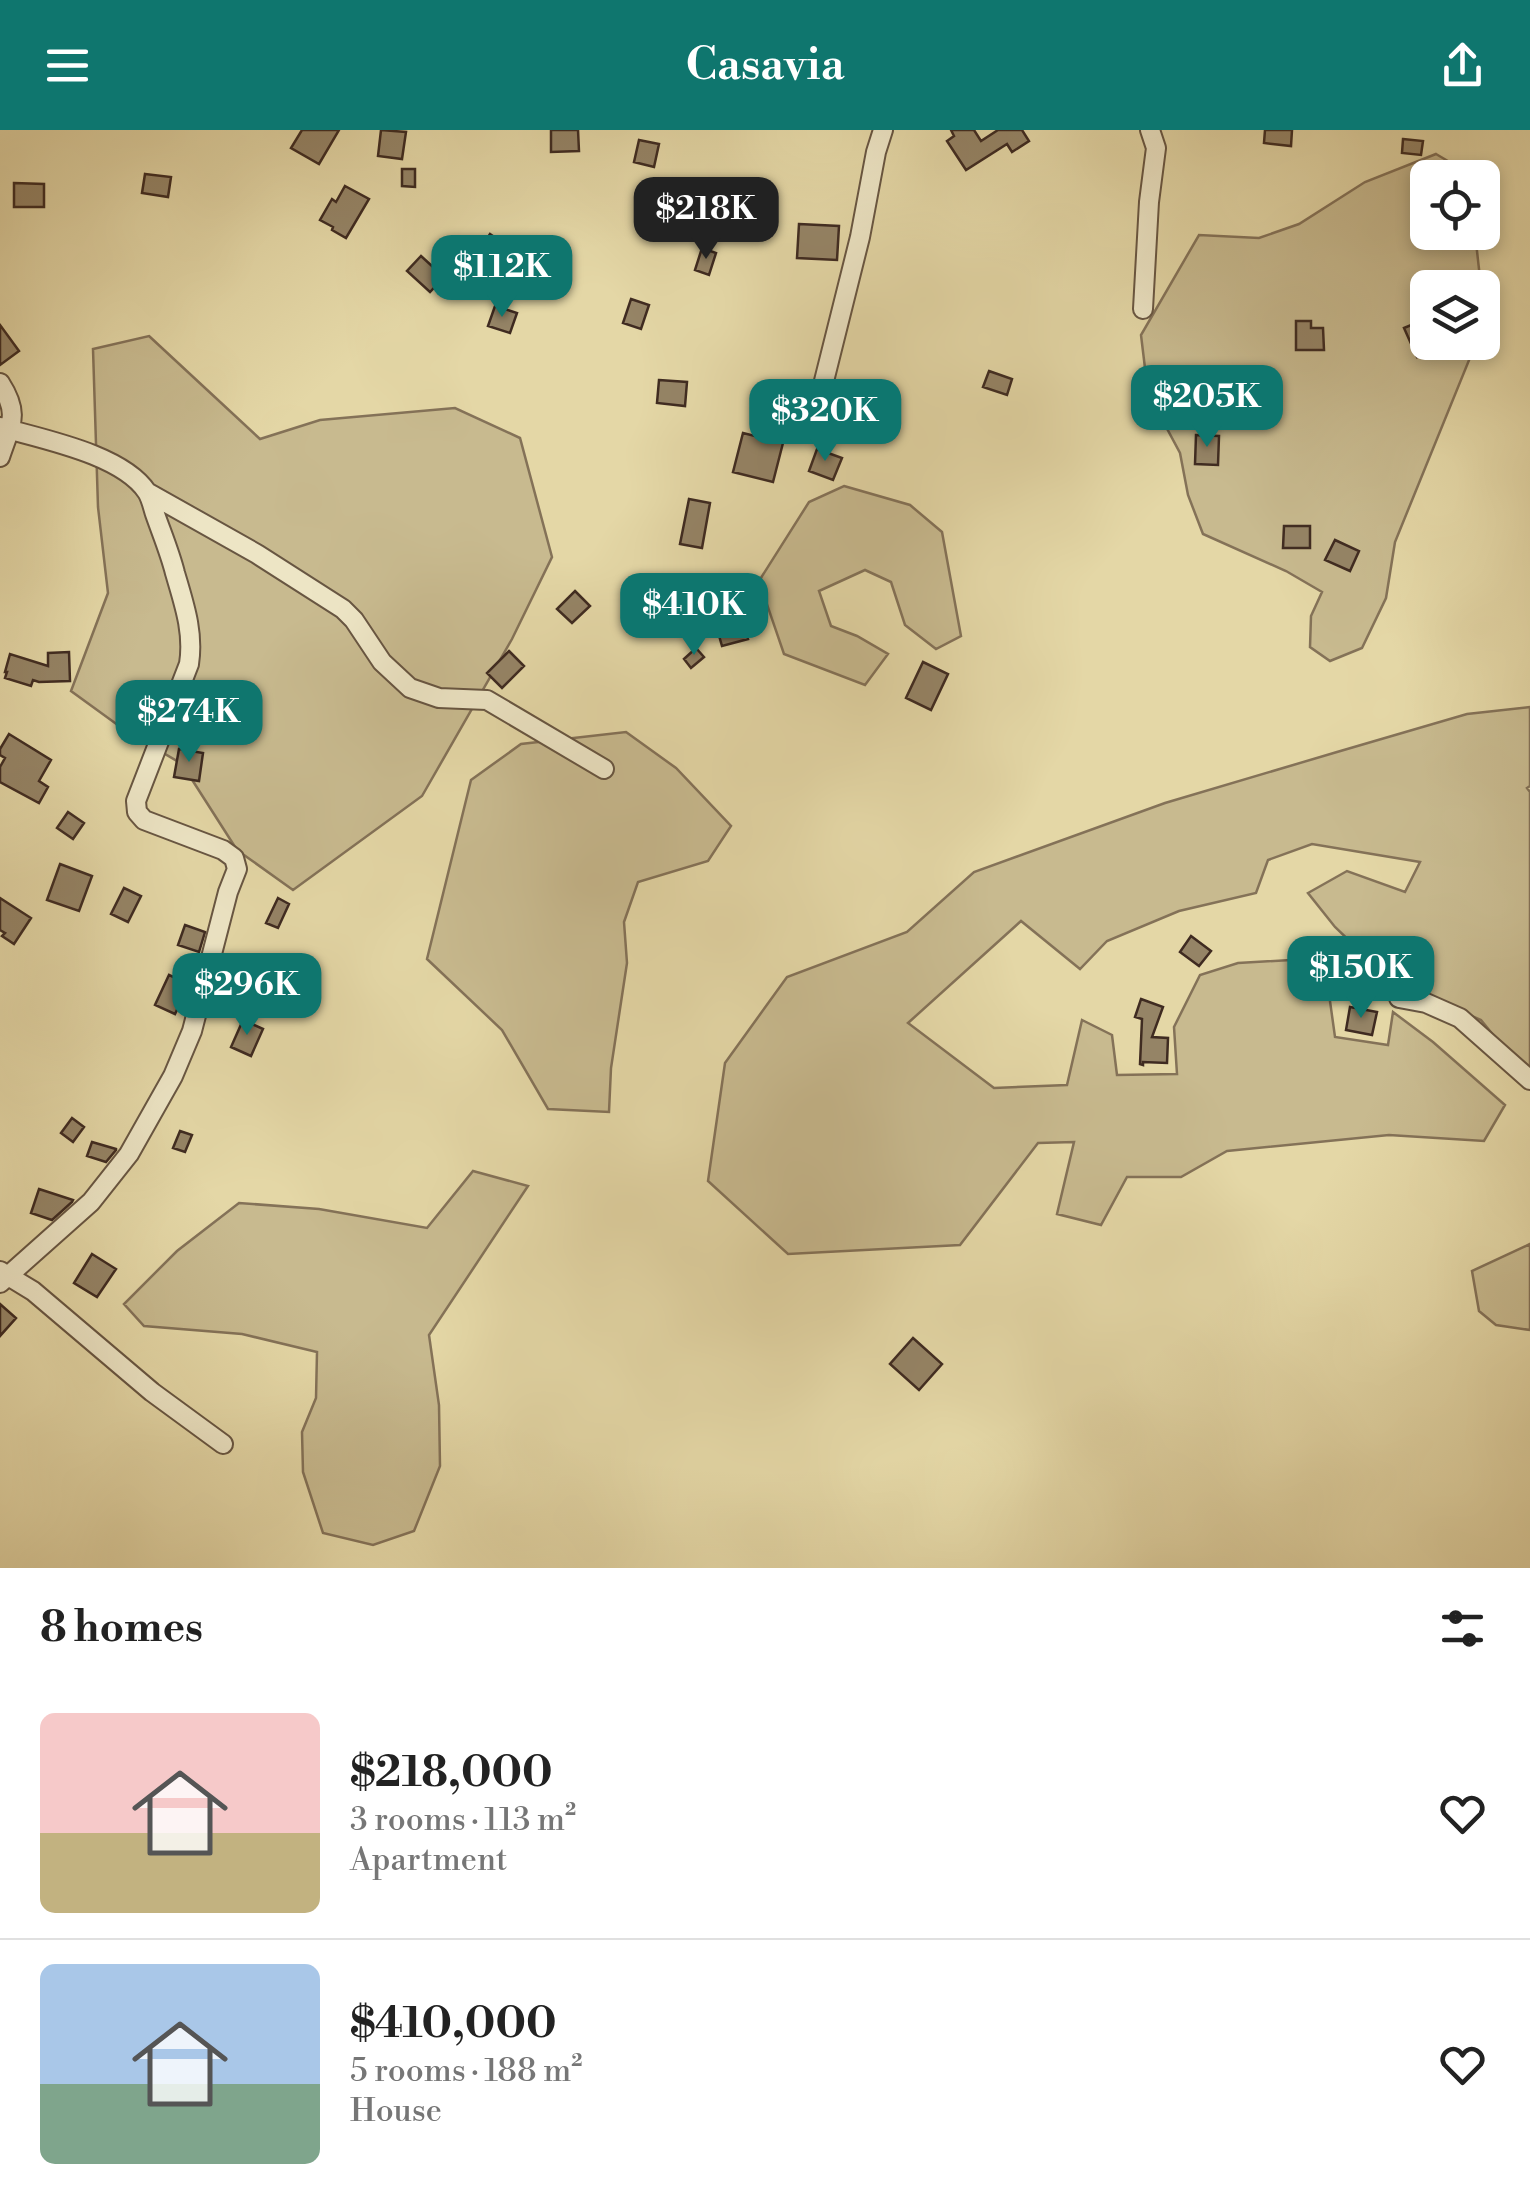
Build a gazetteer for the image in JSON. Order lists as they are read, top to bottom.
{
  "page": {
    "header": "Casavia",
    "price": [
      "$218K",
      "$112K",
      "$205K",
      "$320K",
      "$410K",
      "$274K",
      "$150K",
      "$296K"
    ],
    "heading": "8 homes",
    "list": [
      {
        "name": "$218,000",
        "note": "3 rooms · 113 m² · Apartment"
      },
      {
        "name": "$410,000",
        "note": "5 rooms · 188 m² · House"
      }
    ]
  }
}
